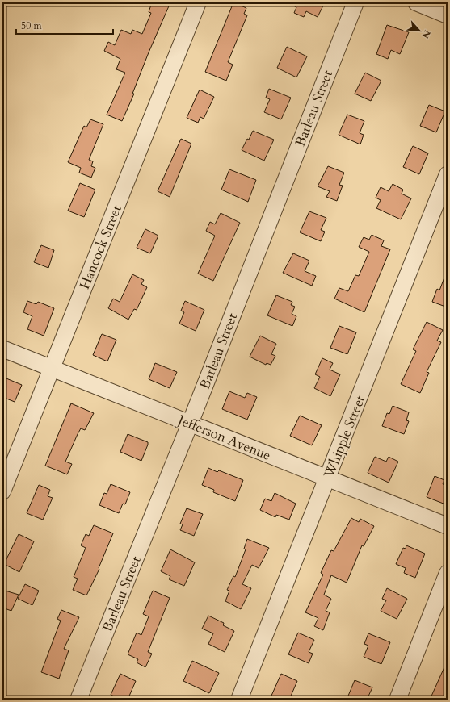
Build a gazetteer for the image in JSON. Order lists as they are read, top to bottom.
{
  "streets": {
    "street": [
      "Barleau Street",
      "Hancock Street",
      "Whipple Street",
      "Jefferson Avenue"
    ]
  },
  "crossings": [
    ["Barleau Street", "Jefferson Avenue"],
    ["Hancock Street", "Jefferson Avenue"],
    ["Whipple Street", "Jefferson Avenue"]
  ],
  "scale_bar": "50 m",
  "north": "bottom right"
}
